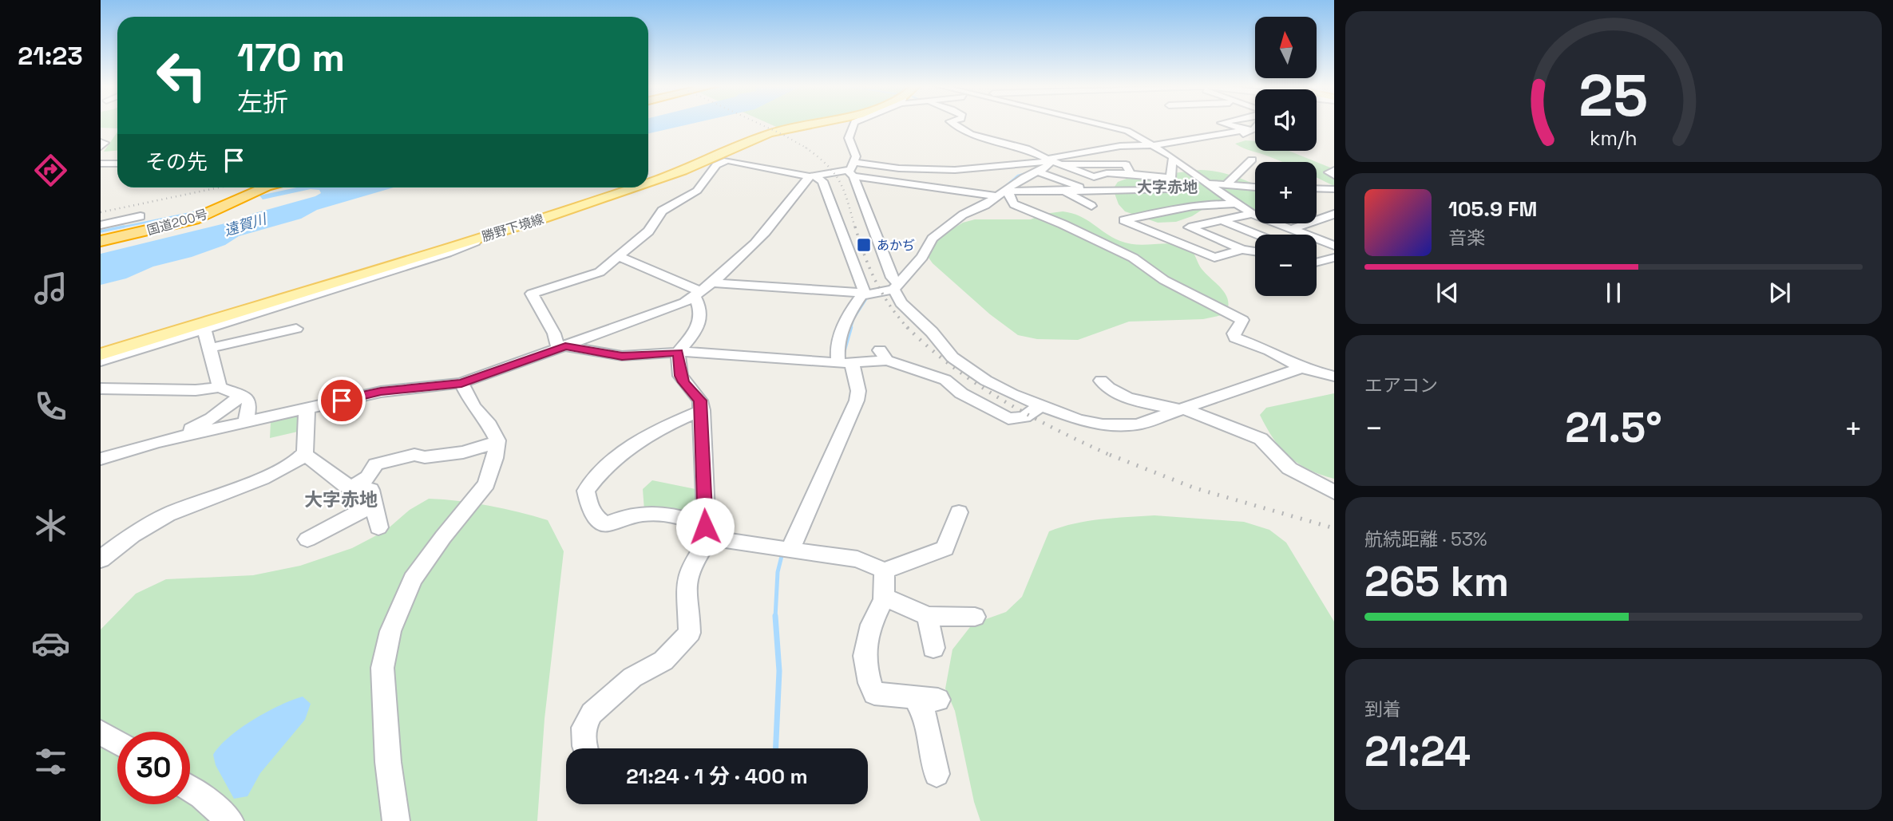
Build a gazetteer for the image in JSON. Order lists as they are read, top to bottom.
{
  "streets": {
    "highway": ["国道200号"],
    "main road": ["勝野下境線"]
  },
  "districts": ["大字赤地", "大字赤地"],
  "water": ["遠賀川"],
  "places": {
    "transit": ["あかぢ"]
  },
  "north": "top",
  "page": {
    "tabs": "21:23",
    "map_buttons": ["+", "−"],
    "turn": ["170 m", "左折"],
    "then": "その先",
    "song": ["105.9 FM", "音楽"],
    "tile": [
      "エアコン",
      ["航続距離 · 53%", "265 km"],
      ["到着", "21:24"]
    ],
    "heat": ["−", "21.5°", "+"],
    "limit": "30",
    "trip": "21:24 · 1 分 · 400 m",
    "gauge": ["25", "km/h"]
  }
}
